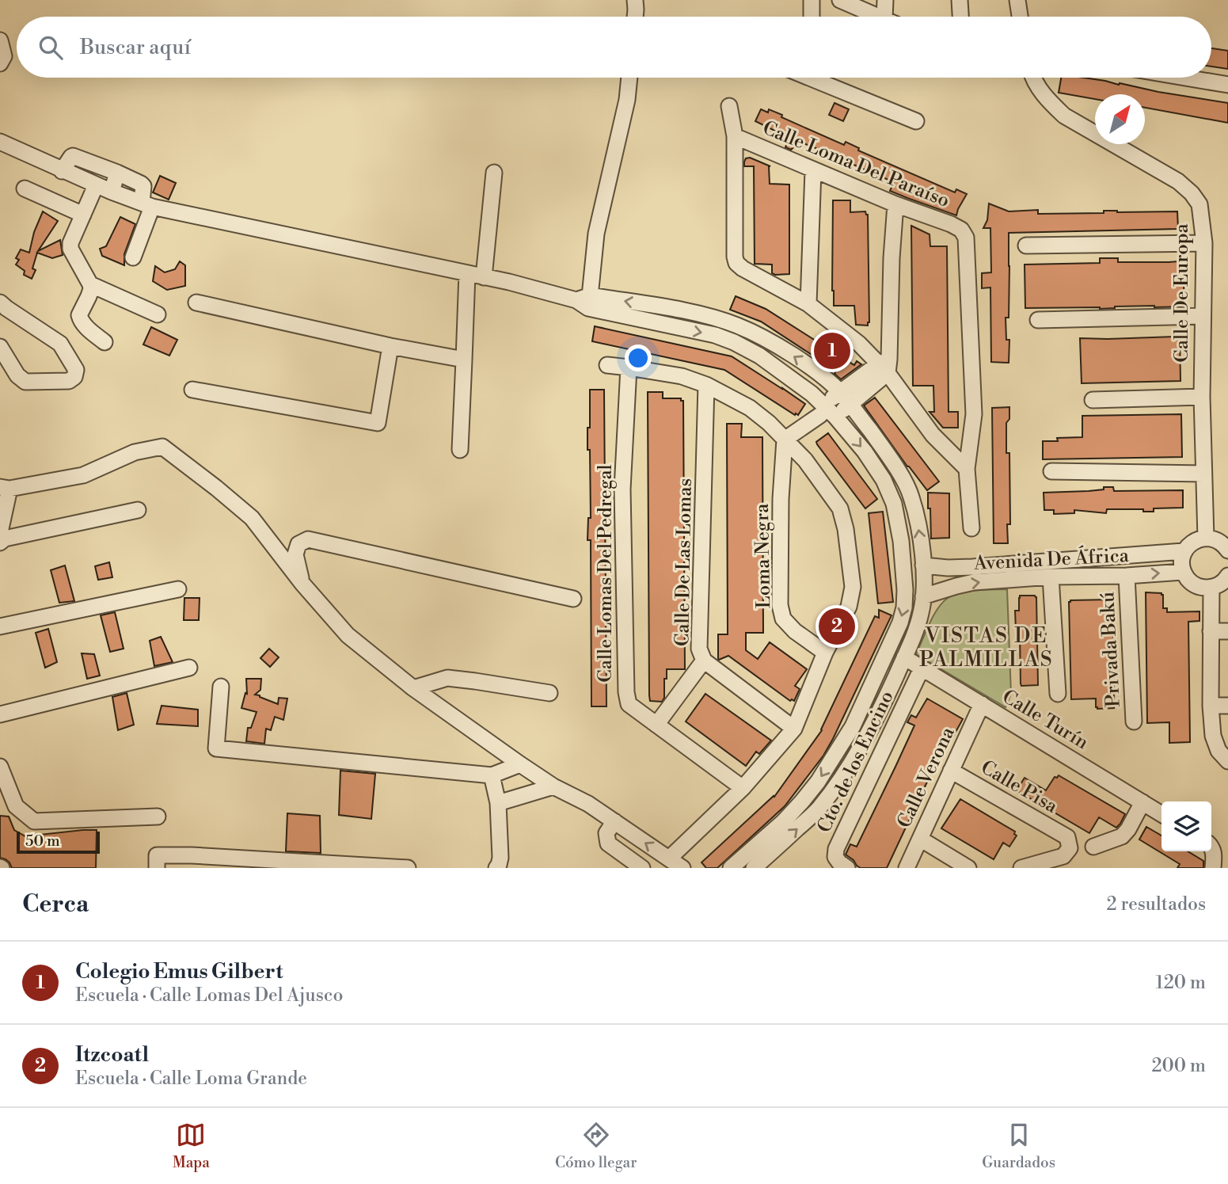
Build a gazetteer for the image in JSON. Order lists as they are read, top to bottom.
{
  "streets": {
    "street": [
      "Calle Loma Del Paraíso",
      "Calle De Europa",
      "Loma Negra",
      "Avenida De África",
      "Calle De Las Lomas",
      "Calle Lomas Del Pedregal",
      "Privada Bakú",
      "Calle Turín",
      "Cto. de los Encino",
      "Calle Verona",
      "Calle Pisa"
    ]
  },
  "crossings": [
    ["Avenida De África", "Privada Bakú"],
    ["Calle Turín", "Cto. de los Encino"],
    ["Calle Turín", "Calle Verona"],
    ["Calle Verona", "Calle Pisa"]
  ],
  "districts": ["VISTAS DE PALMILLAS"],
  "scale_bar": "50 m",
  "north": "top right",
  "page": {
    "search": "Buscar aquí",
    "pins": ["1", "2"],
    "scale": "50 m",
    "heading": ["Cerca", "2 resultados"],
    "list": [
      {
        "mark": "1",
        "name": "Colegio Emus Gilbert",
        "note": "Escuela · Calle Lomas Del Ajusco",
        "value": "120 m"
      },
      {
        "mark": "2",
        "name": "Itzcoatl",
        "note": "Escuela · Calle Loma Grande",
        "value": "200 m"
      }
    ],
    "nav": ["Mapa", "Cómo llegar", "Guardados"]
  }
}
